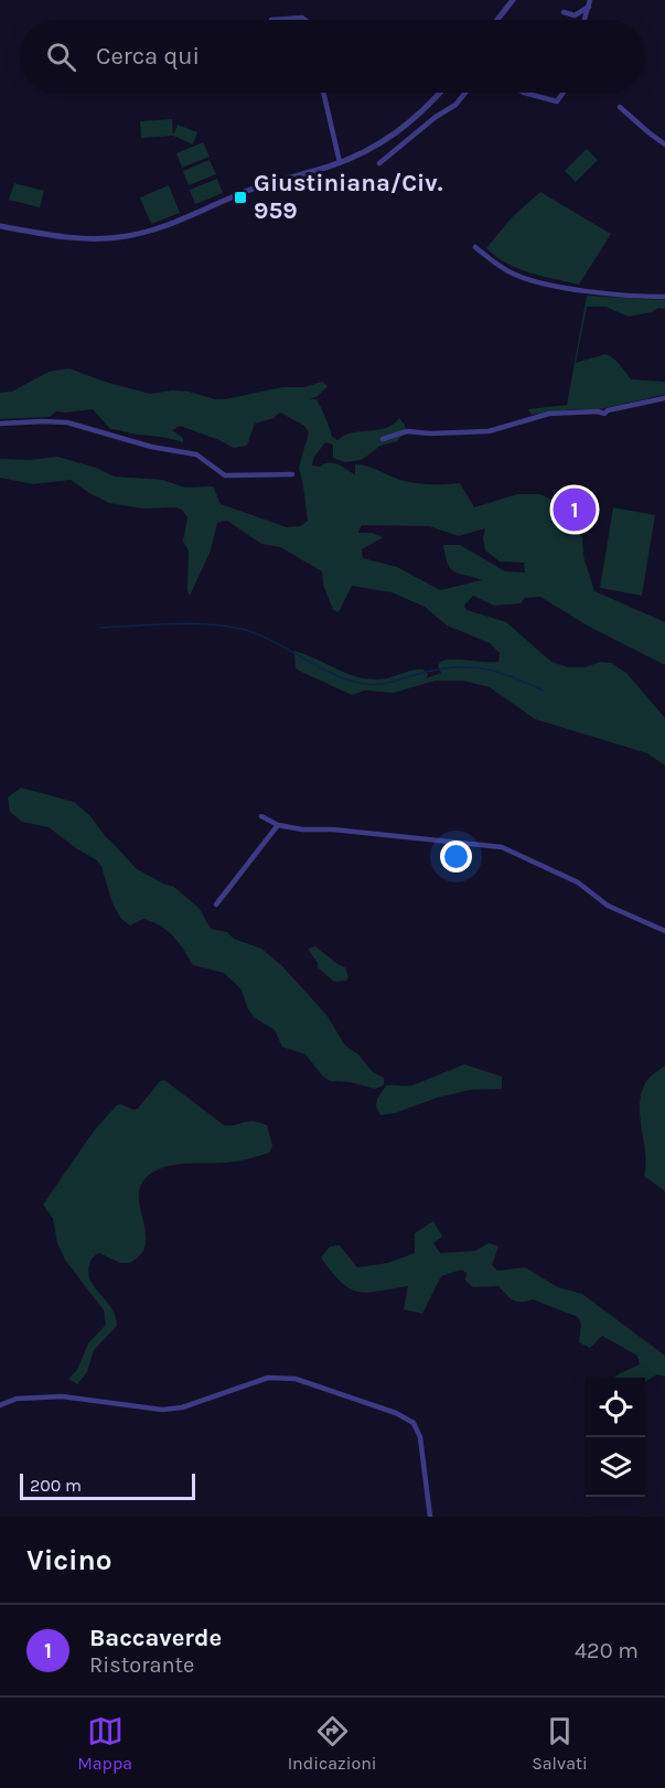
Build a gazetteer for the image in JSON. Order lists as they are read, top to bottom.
{
  "places": {
    "transit": ["Giustiniana/Civ. 959"]
  },
  "scale_bar": "200 m",
  "page": {
    "search": "Cerca qui",
    "pins": "1",
    "scale": "200 m",
    "heading": "Vicino",
    "list": [
      {
        "mark": "1",
        "name": "Baccaverde",
        "note": "Ristorante",
        "value": "420 m"
      }
    ],
    "nav": ["Mappa", "Indicazioni", "Salvati"]
  }
}
